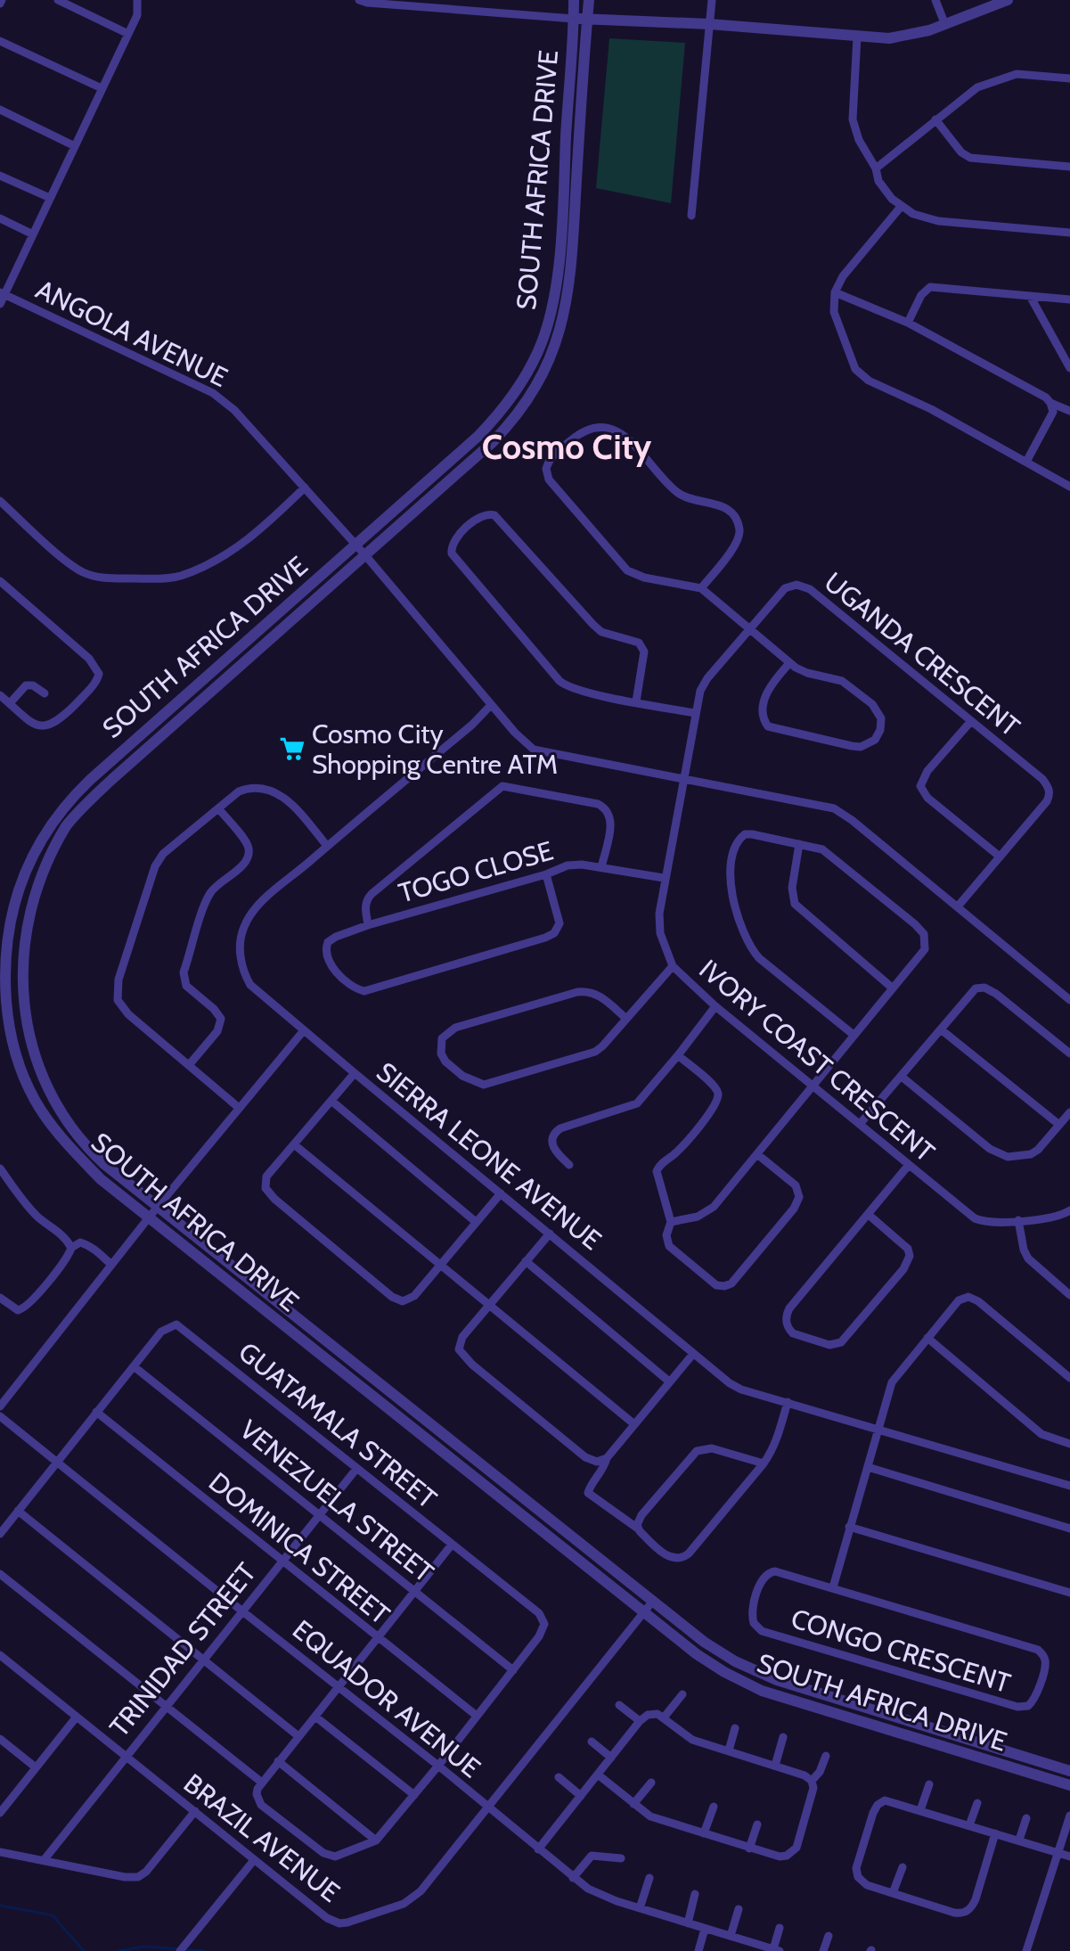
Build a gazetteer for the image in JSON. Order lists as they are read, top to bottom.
{
  "streets": {
    "street": [
      "SOUTH AFRICA DRIVE",
      "ANGOLA AVENUE",
      "UGANDA CRESCENT",
      "TOGO CLOSE",
      "IVORY COAST CRESCENT",
      "SIERRA LEONE AVENUE",
      "GUATAMALA STREET",
      "VENEZUELA STREET",
      "DOMINICA STREET",
      "TRINIDAD STREET",
      "CONGO CRESCENT",
      "EQUADOR AVENUE",
      "BRAZIL AVENUE"
    ]
  },
  "crossings": [
    ["SOUTH AFRICA DRIVE", "ANGOLA AVENUE"],
    ["SOUTH AFRICA DRIVE", "BRAZIL AVENUE"],
    ["ANGOLA AVENUE", "UGANDA CRESCENT"],
    ["ANGOLA AVENUE", "IVORY COAST CRESCENT"],
    ["ANGOLA AVENUE", "SIERRA LEONE AVENUE"],
    ["UGANDA CRESCENT", "IVORY COAST CRESCENT"],
    ["TOGO CLOSE", "IVORY COAST CRESCENT"],
    ["GUATAMALA STREET", "VENEZUELA STREET"],
    ["GUATAMALA STREET", "DOMINICA STREET"],
    ["GUATAMALA STREET", "TRINIDAD STREET"],
    ["GUATAMALA STREET", "EQUADOR AVENUE"],
    ["VENEZUELA STREET", "TRINIDAD STREET"],
    ["DOMINICA STREET", "TRINIDAD STREET"],
    ["TRINIDAD STREET", "EQUADOR AVENUE"],
    ["TRINIDAD STREET", "BRAZIL AVENUE"],
    ["EQUADOR AVENUE", "BRAZIL AVENUE"]
  ],
  "districts": ["Cosmo City"],
  "places": {
    "supermarket": ["Cosmo City Shopping Centre ATM"]
  }
}
